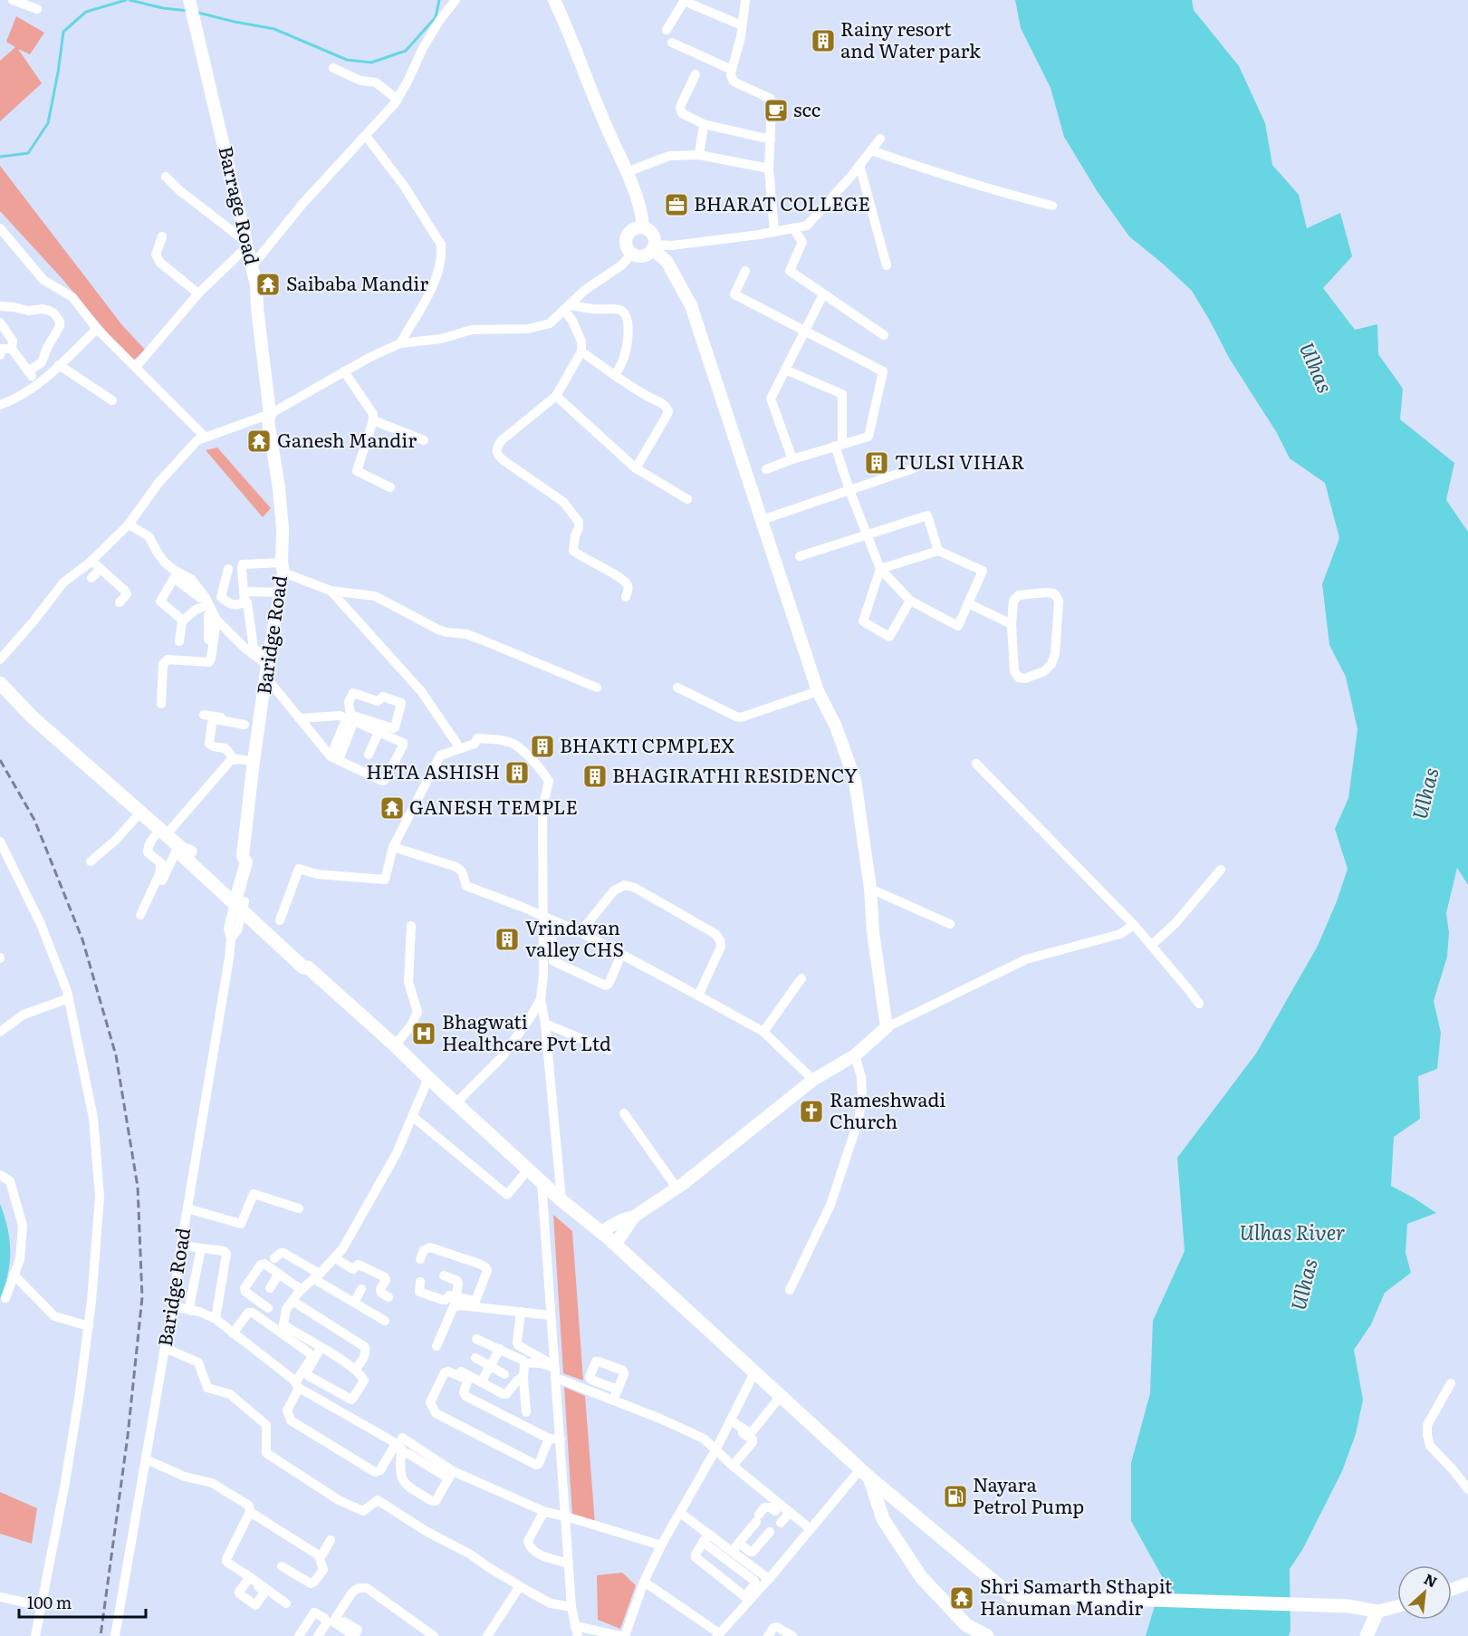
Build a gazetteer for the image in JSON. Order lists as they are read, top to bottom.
{
  "streets": {
    "street": ["Barrage Road", "Baridge Road"]
  },
  "crossings": [
    ["Barrage Road", "Baridge Road"]
  ],
  "water": ["Ulhas", "Ulhas River"],
  "places": {
    "building": [
      "Rainy resort and Water park",
      "TULSI VIHAR",
      "BHAKTI CPMPLEX",
      "HETA ASHISH",
      "BHAGIRATHI RESIDENCY",
      "Vrindavan valley CHS"
    ],
    "cafe": ["scc"],
    "office": ["BHARAT COLLEGE"],
    "temple": [
      "Saibaba Mandir",
      "Ganesh Mandir",
      "GANESH TEMPLE",
      "Shri Samarth Sthapit Hanuman Mandir"
    ],
    "hospital": ["Bhagwati Healthcare Pvt Ltd"],
    "church": ["Rameshwadi Church"],
    "fuel station": ["Nayara Petrol Pump"]
  },
  "scale_bar": "100 m",
  "north": "top right"
}
